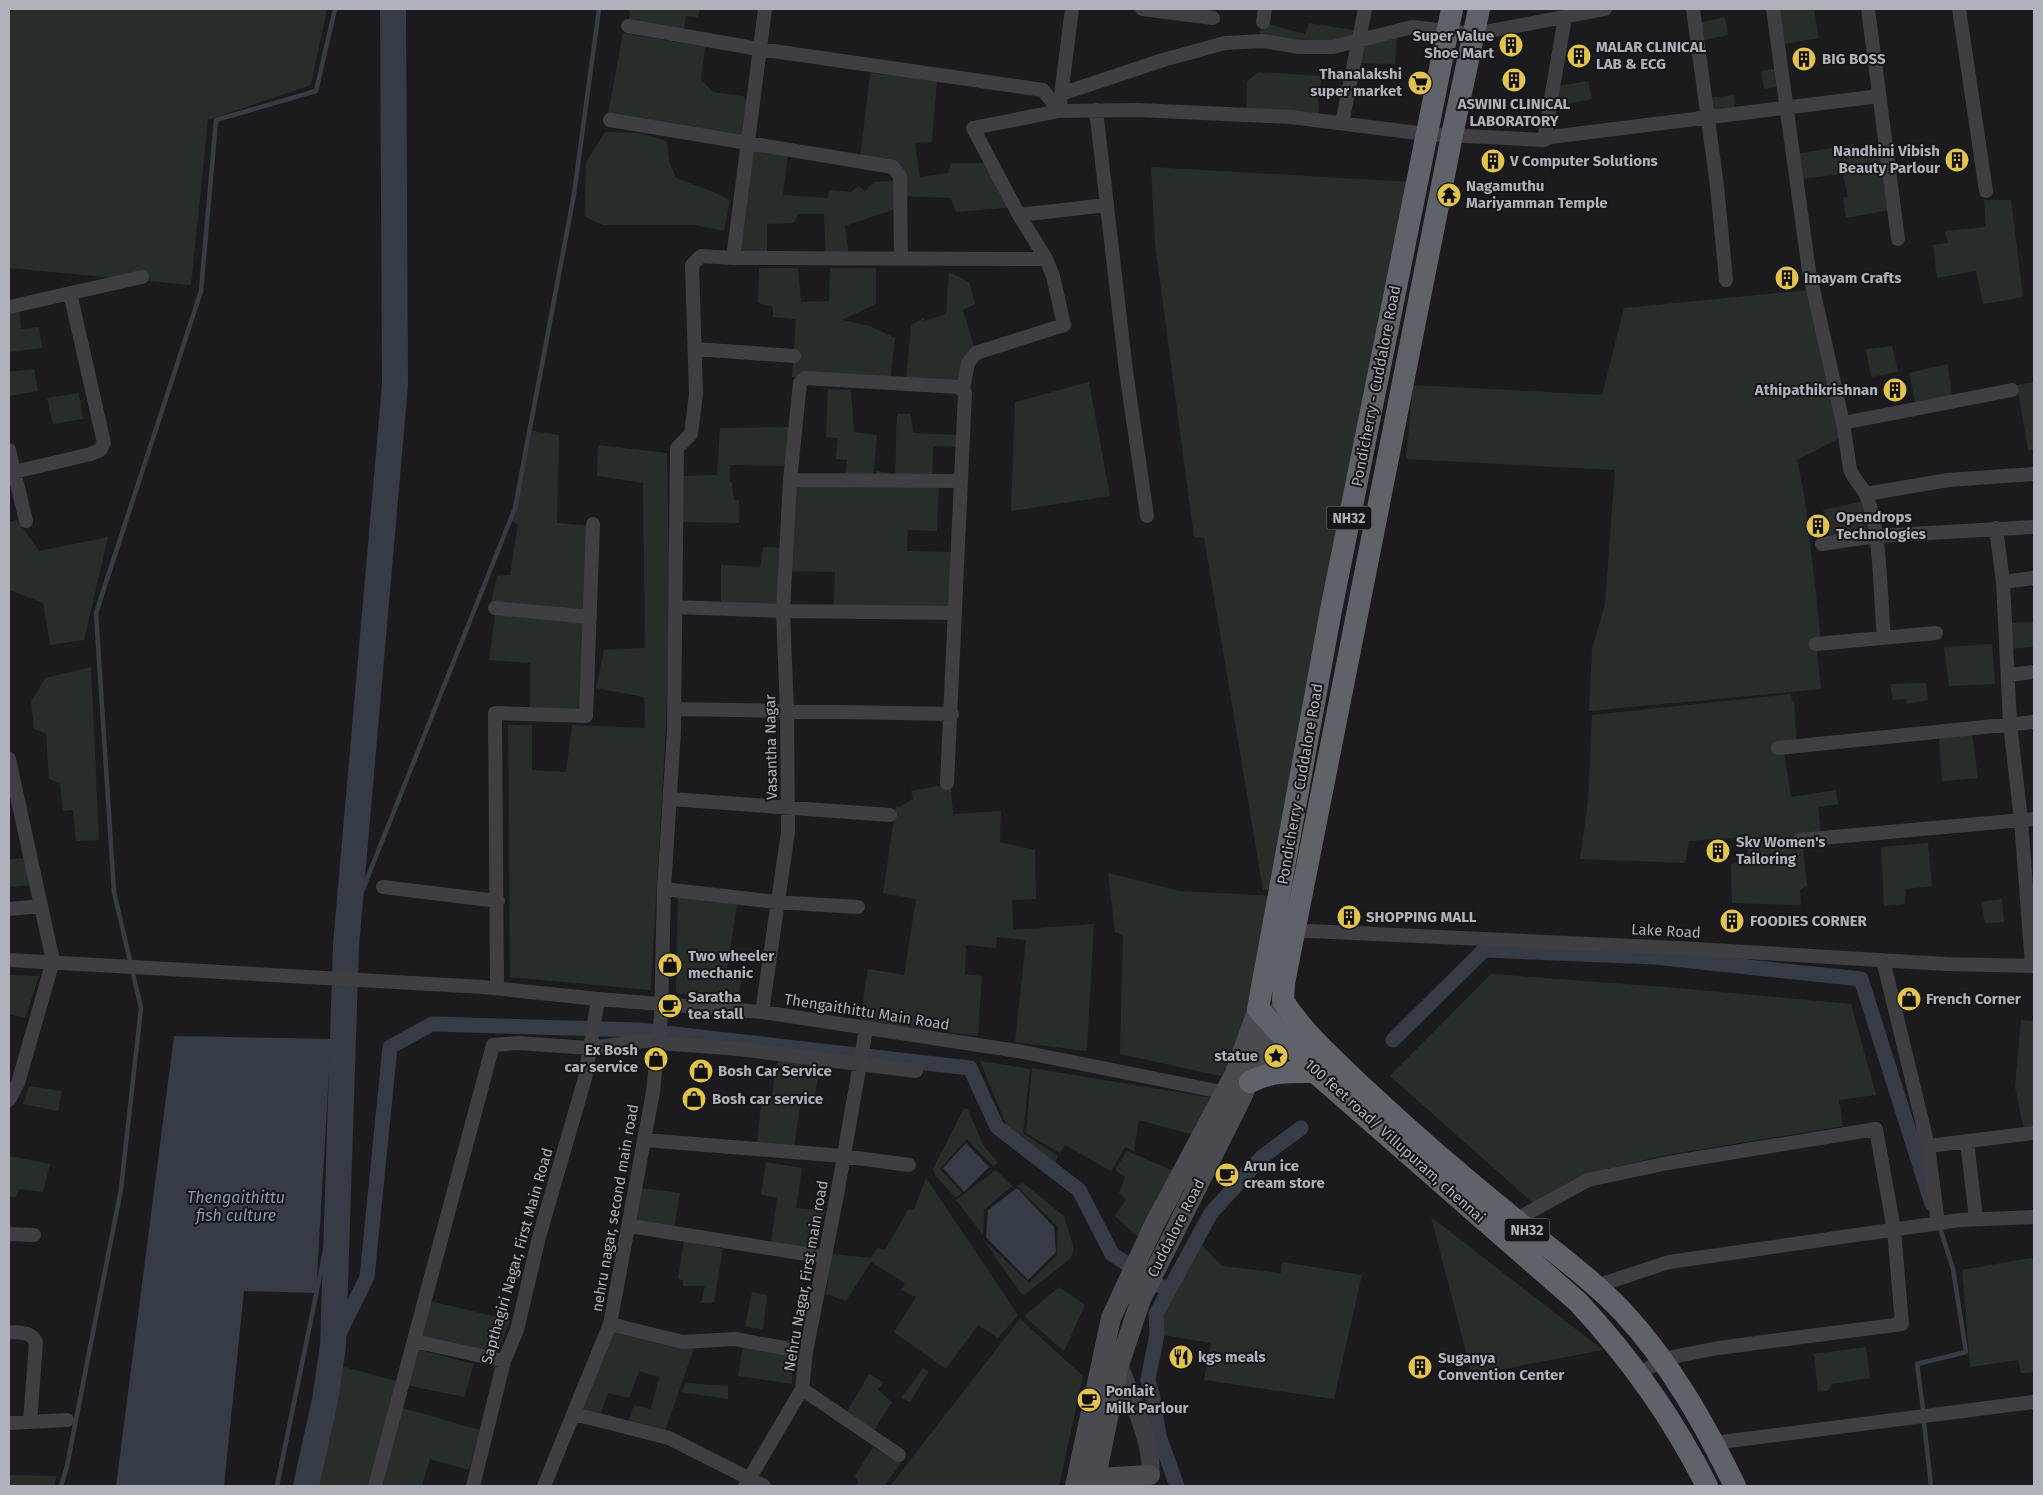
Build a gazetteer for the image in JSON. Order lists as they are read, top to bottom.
{
  "streets": {
    "highway": ["Pondicherry - Cuddalore Road", "NH32", "100 feet road/ Villupuram, chennai"],
    "main road": ["Cuddalore Road"],
    "street": [
      "Vasantha Nagar",
      "Lake Road",
      "Thengaithittu Main Road",
      "nehru nagar, second main road",
      "Sapthagiri Nagar, First Main Road",
      "Nehru Nagar, First main road"
    ]
  },
  "crossings": [
    ["Pondicherry - Cuddalore Road", "Lake Road"],
    ["Pondicherry - Cuddalore Road", "100 feet road/ Villupuram, chennai"],
    ["Pondicherry - Cuddalore Road", "Cuddalore Road"],
    ["Vasantha Nagar", "Thengaithittu Main Road"],
    ["Thengaithittu Main Road", "nehru nagar, second main road"],
    ["Thengaithittu Main Road", "Cuddalore Road"],
    ["Thengaithittu Main Road", "Sapthagiri Nagar, First Main Road"],
    ["Thengaithittu Main Road", "Nehru Nagar, First main road"],
    ["100 feet road/ Villupuram, chennai", "Cuddalore Road"]
  ],
  "water": ["Thengaithittu fish culture"],
  "places": {
    "building": [
      "Super Value Shoe Mart",
      "MALAR CLINICAL LAB & ECG",
      "BIG BOSS",
      "ASWINI CLINICAL LABORATORY",
      "Nandhini Vibish Beauty Parlour",
      "V Computer Solutions",
      "Imayam Crafts",
      "Athipathikrishnan",
      "Opendrops Technologies",
      "Skv Women's Tailoring",
      "SHOPPING MALL",
      "FOODIES CORNER",
      "Suganya Convention Center"
    ],
    "supermarket": ["Thanalakshi super market"],
    "temple": ["Nagamuthu Mariyamman Temple"],
    "shop": [
      "Two wheeler mechanic",
      "French Corner",
      "Ex Bosh car service",
      "Bosh Car Service",
      "Bosh car service"
    ],
    "cafe": ["Saratha tea stall", "Arun ice cream store", "Ponlait Milk Parlour"],
    "place": ["statue"],
    "restaurant": ["kgs meals"]
  }
}
